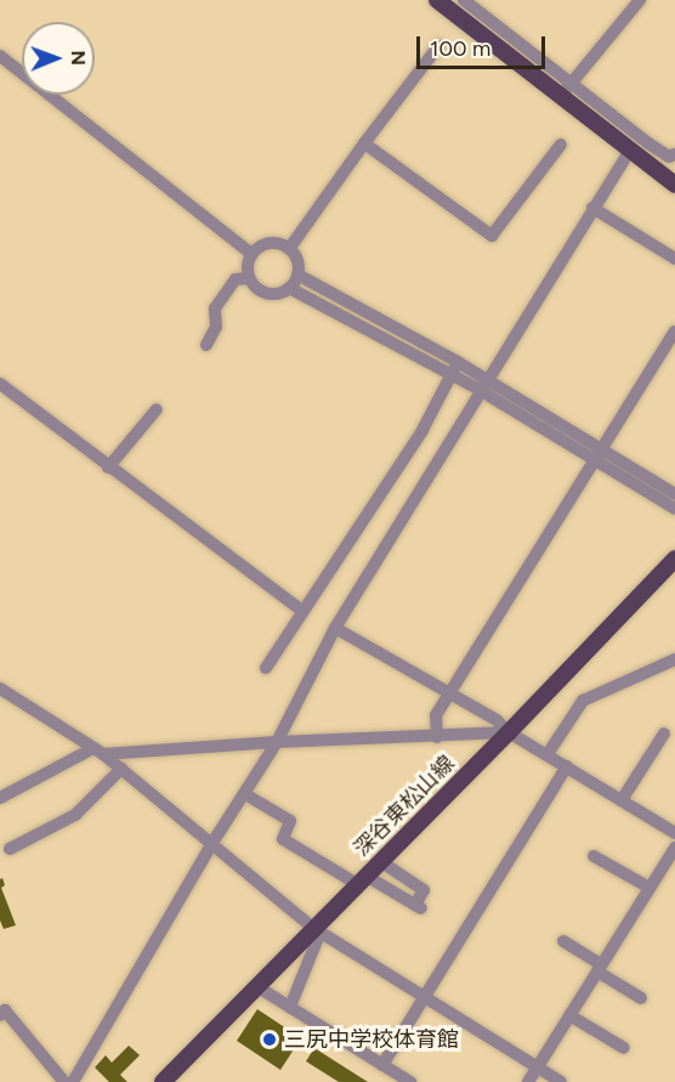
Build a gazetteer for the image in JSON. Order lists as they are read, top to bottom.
{
  "streets": {
    "main road": ["深谷東松山線"]
  },
  "places": ["三尻中学校体育館"],
  "scale_bar": "100 m",
  "north": "right"
}
